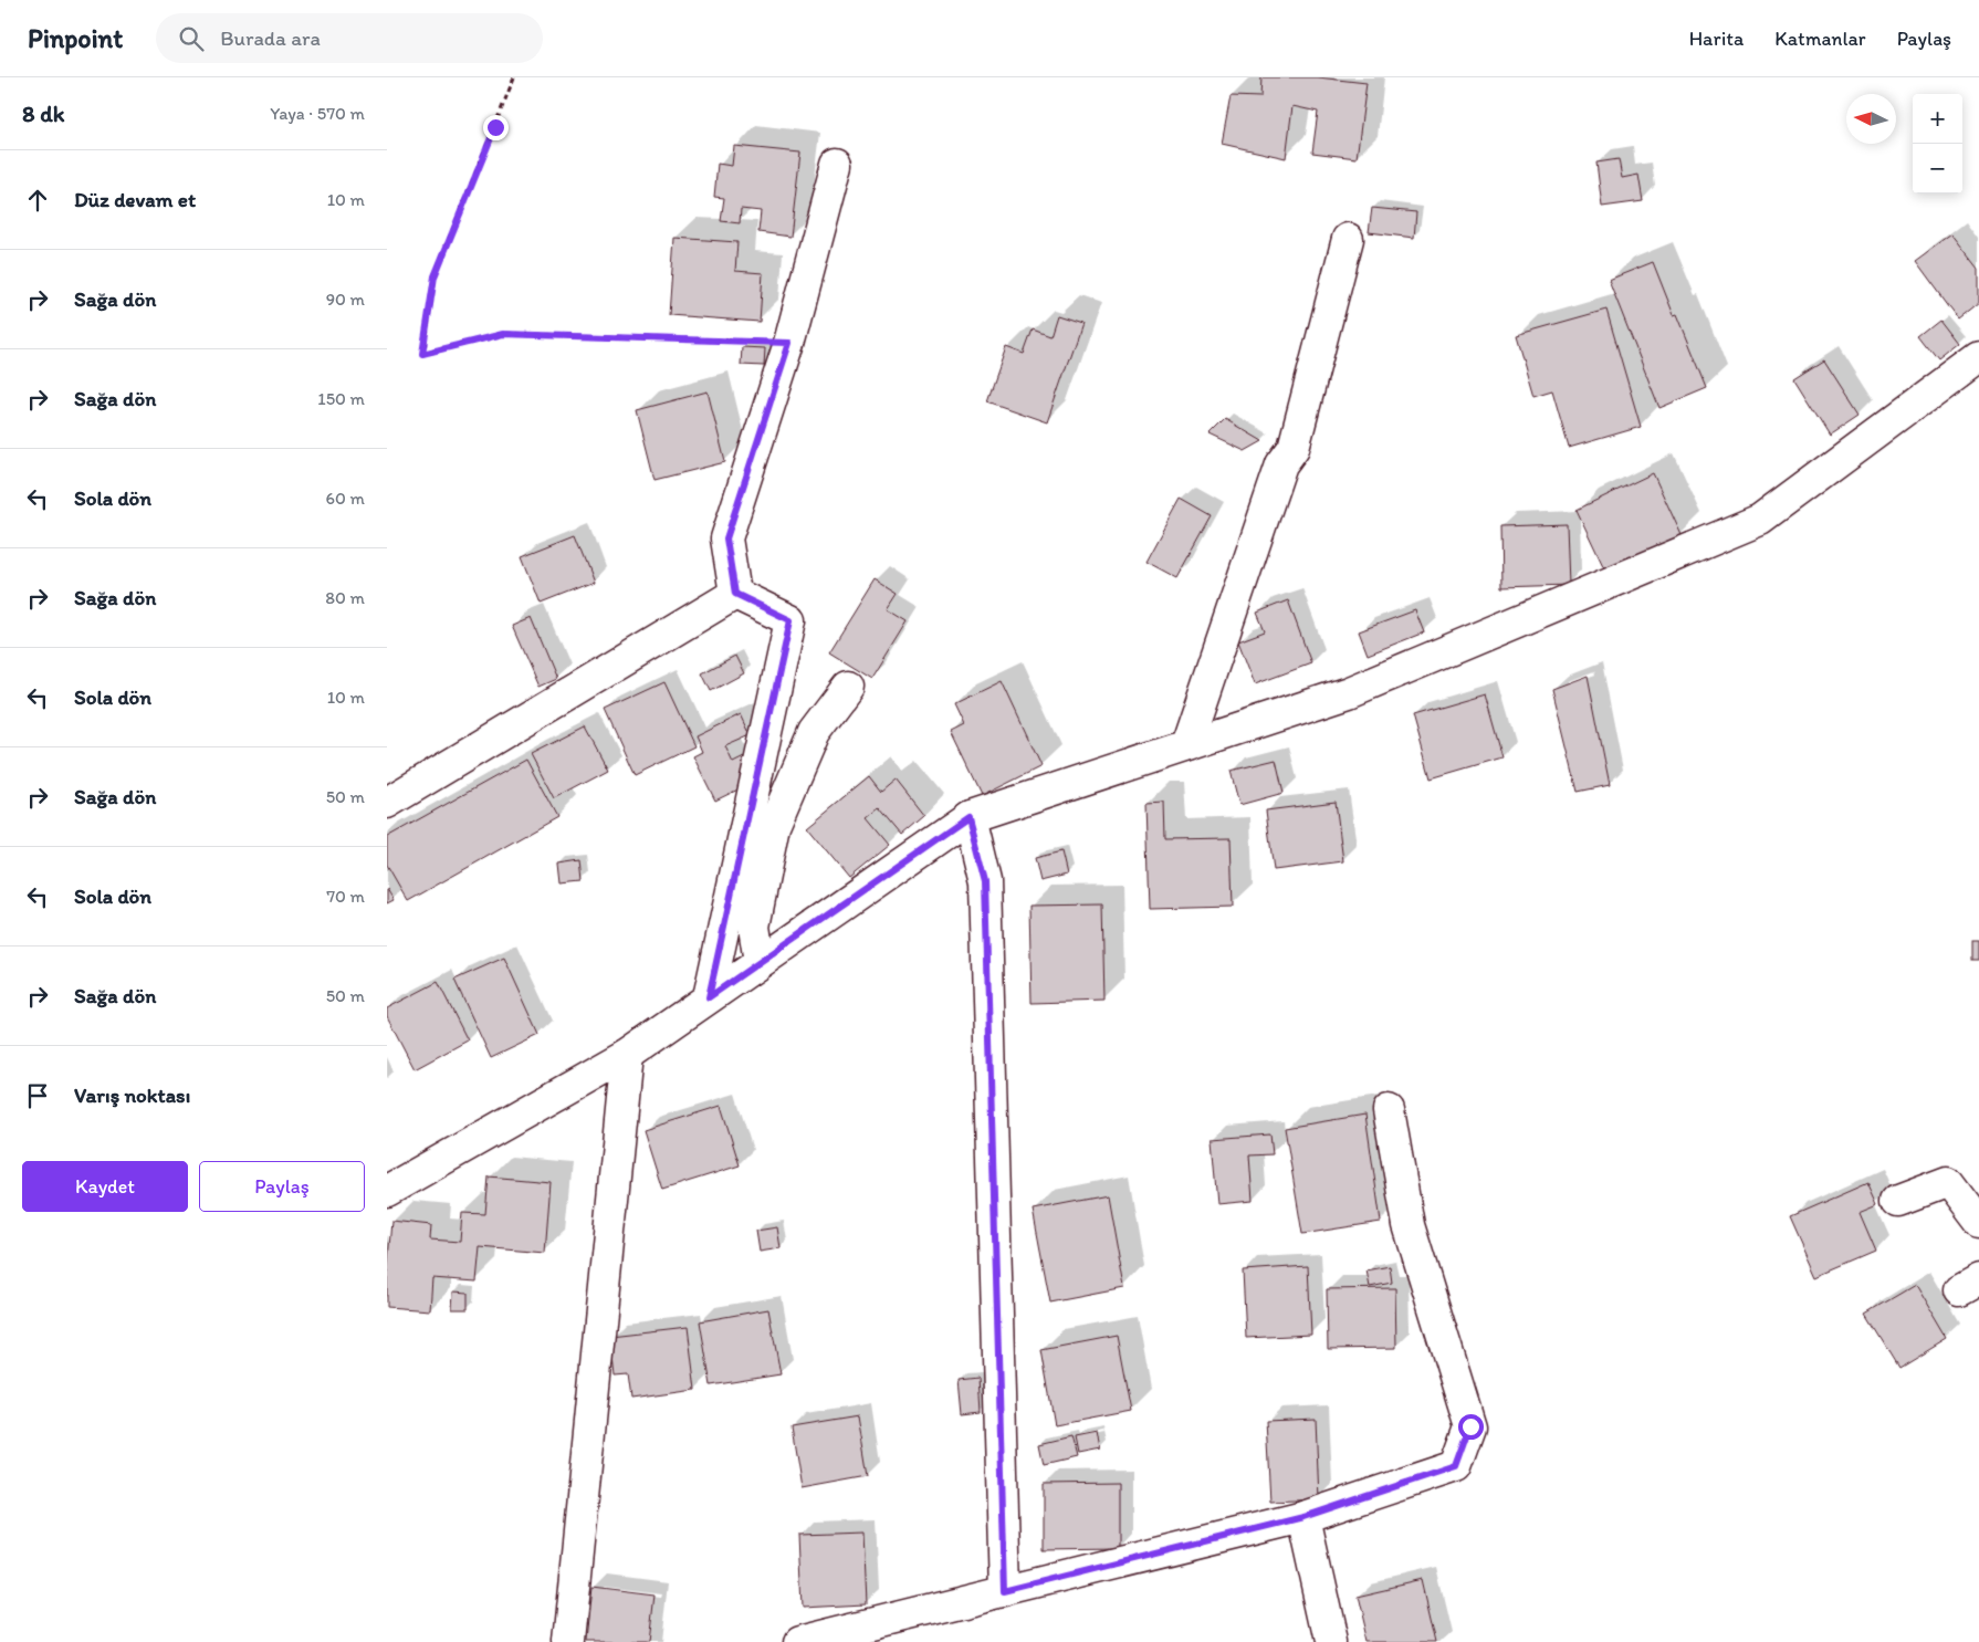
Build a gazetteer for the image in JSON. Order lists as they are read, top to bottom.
{
  "north": "left",
  "page": {
    "header": "Pinpoint",
    "search": "Burada ara",
    "nav": ["Harita", "Katmanlar", "Paylaş"],
    "heading": ["8 dk", "Yaya · 570 m"],
    "map_buttons": ["+", "−"],
    "list": [
      ["Düz devam et", "10 m"],
      ["Sağa dön", "90 m"],
      ["Sağa dön", "150 m"],
      ["Sola dön", "60 m"],
      ["Sağa dön", "80 m"],
      ["Sola dön", "10 m"],
      ["Sağa dön", "50 m"],
      ["Sola dön", "70 m"],
      ["Sağa dön", "50 m"],
      "Varış noktası"
    ],
    "buttons": ["Kaydet", "Paylaş"]
  }
}
